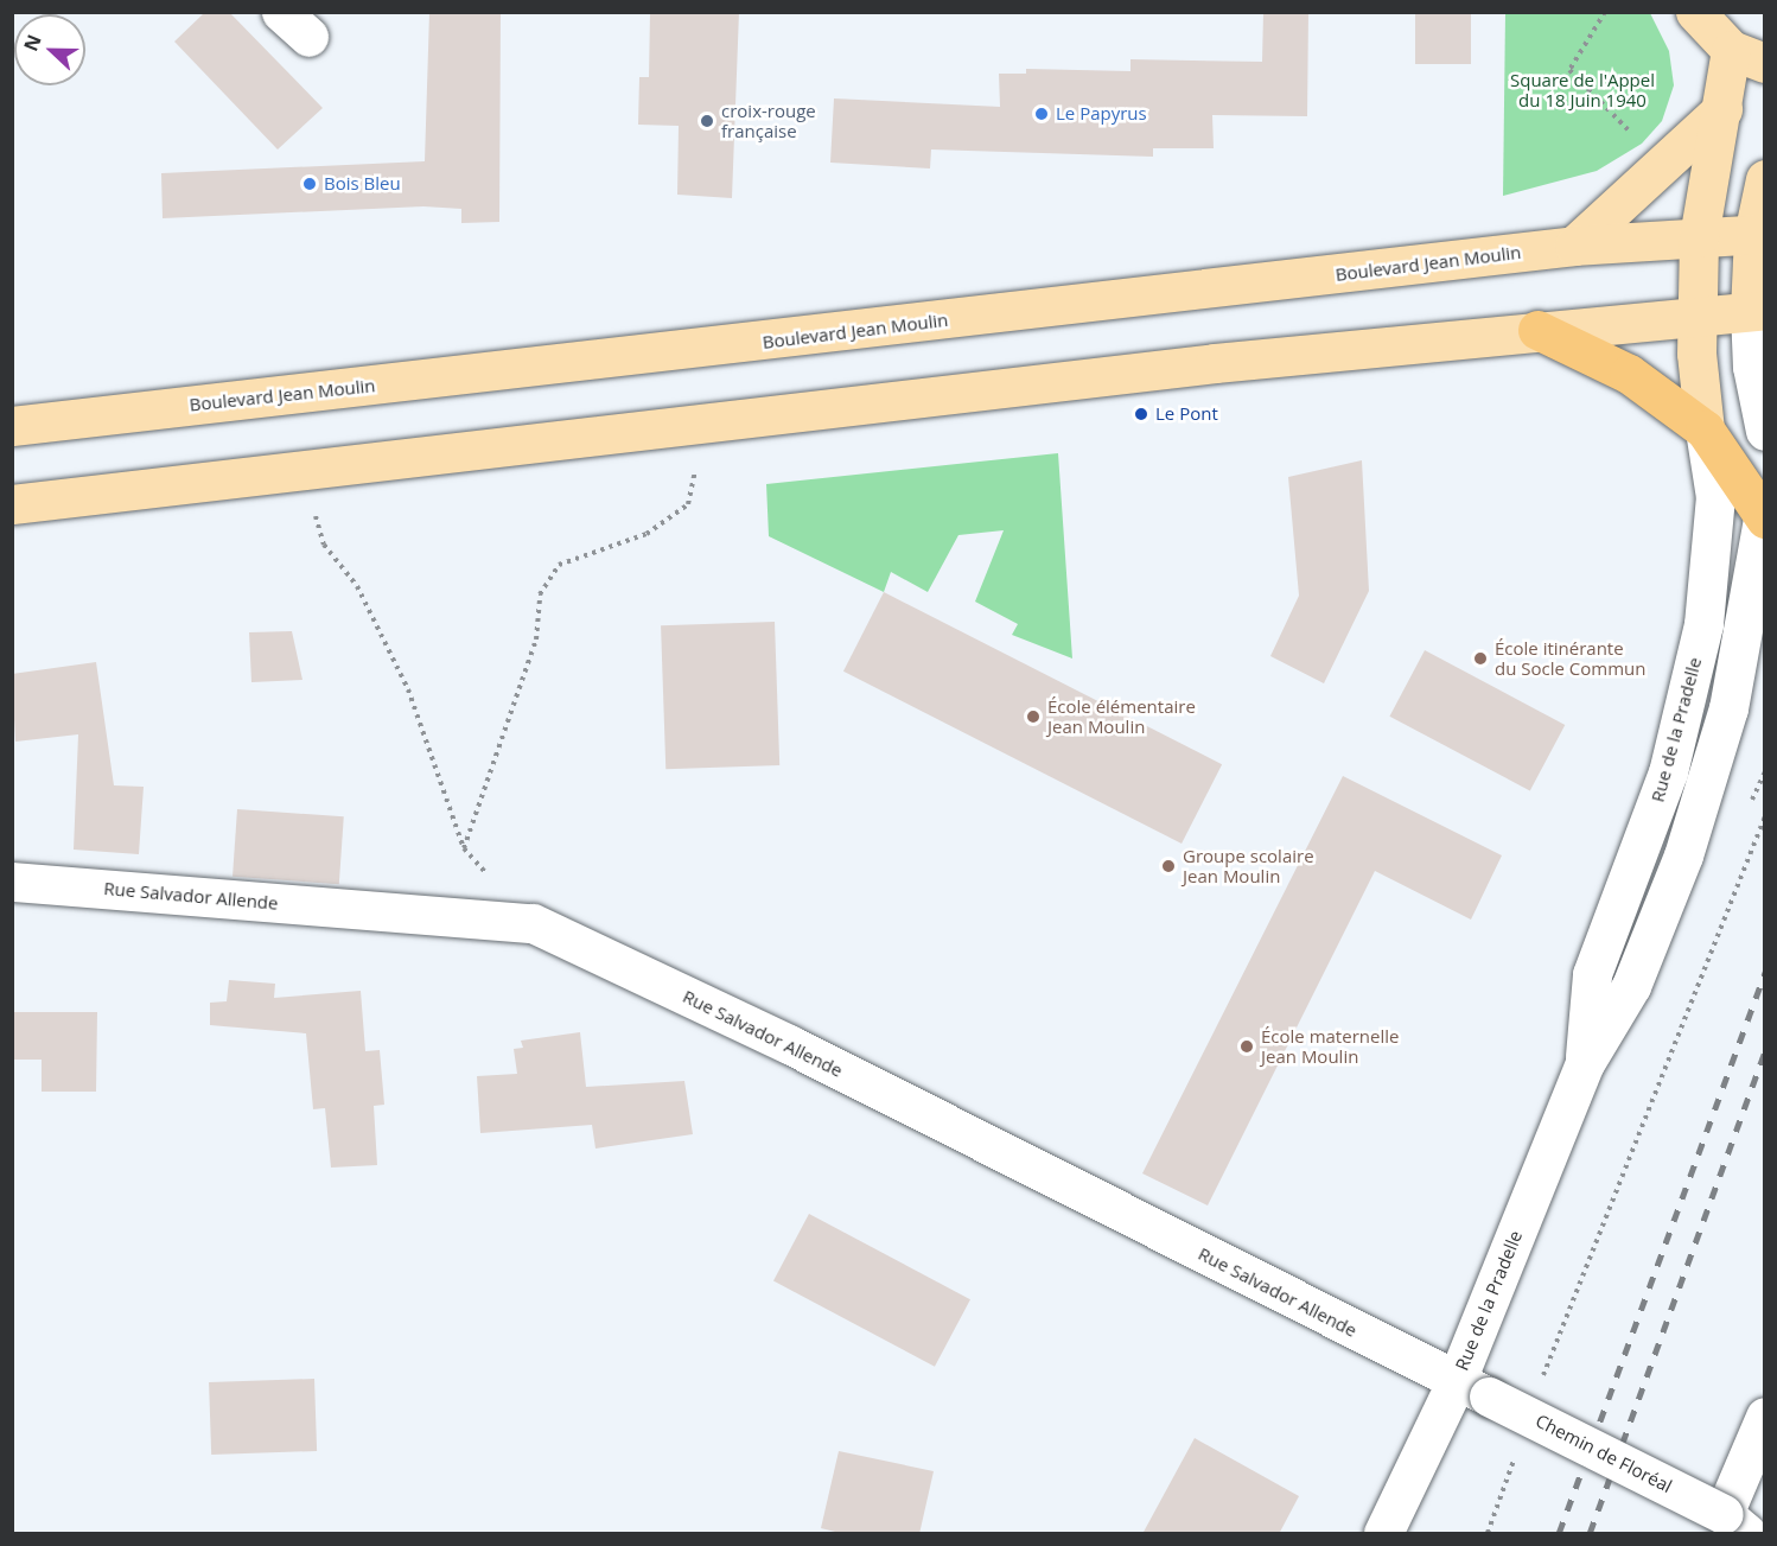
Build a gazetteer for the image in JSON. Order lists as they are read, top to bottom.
{
  "streets": {
    "main road": ["Boulevard Jean Moulin"],
    "street": ["Rue de la Pradelle", "Rue Salvador Allende", "Chemin de Floréal"]
  },
  "crossings": [
    ["Rue de la Pradelle", "Rue Salvador Allende"],
    ["Rue de la Pradelle", "Chemin de Floréal"],
    ["Rue Salvador Allende", "Chemin de Floréal"]
  ],
  "parks": ["Square de l'Appel du 18 Juin 1940"],
  "places": [
    "Le Papyrus",
    "croix-rouge française",
    "Bois Bleu",
    "Le Pont",
    "École itinérante du Socle Commun",
    "École élémentaire Jean Moulin",
    "Groupe scolaire Jean Moulin",
    "École maternelle Jean Moulin"
  ],
  "north": "left"
}
